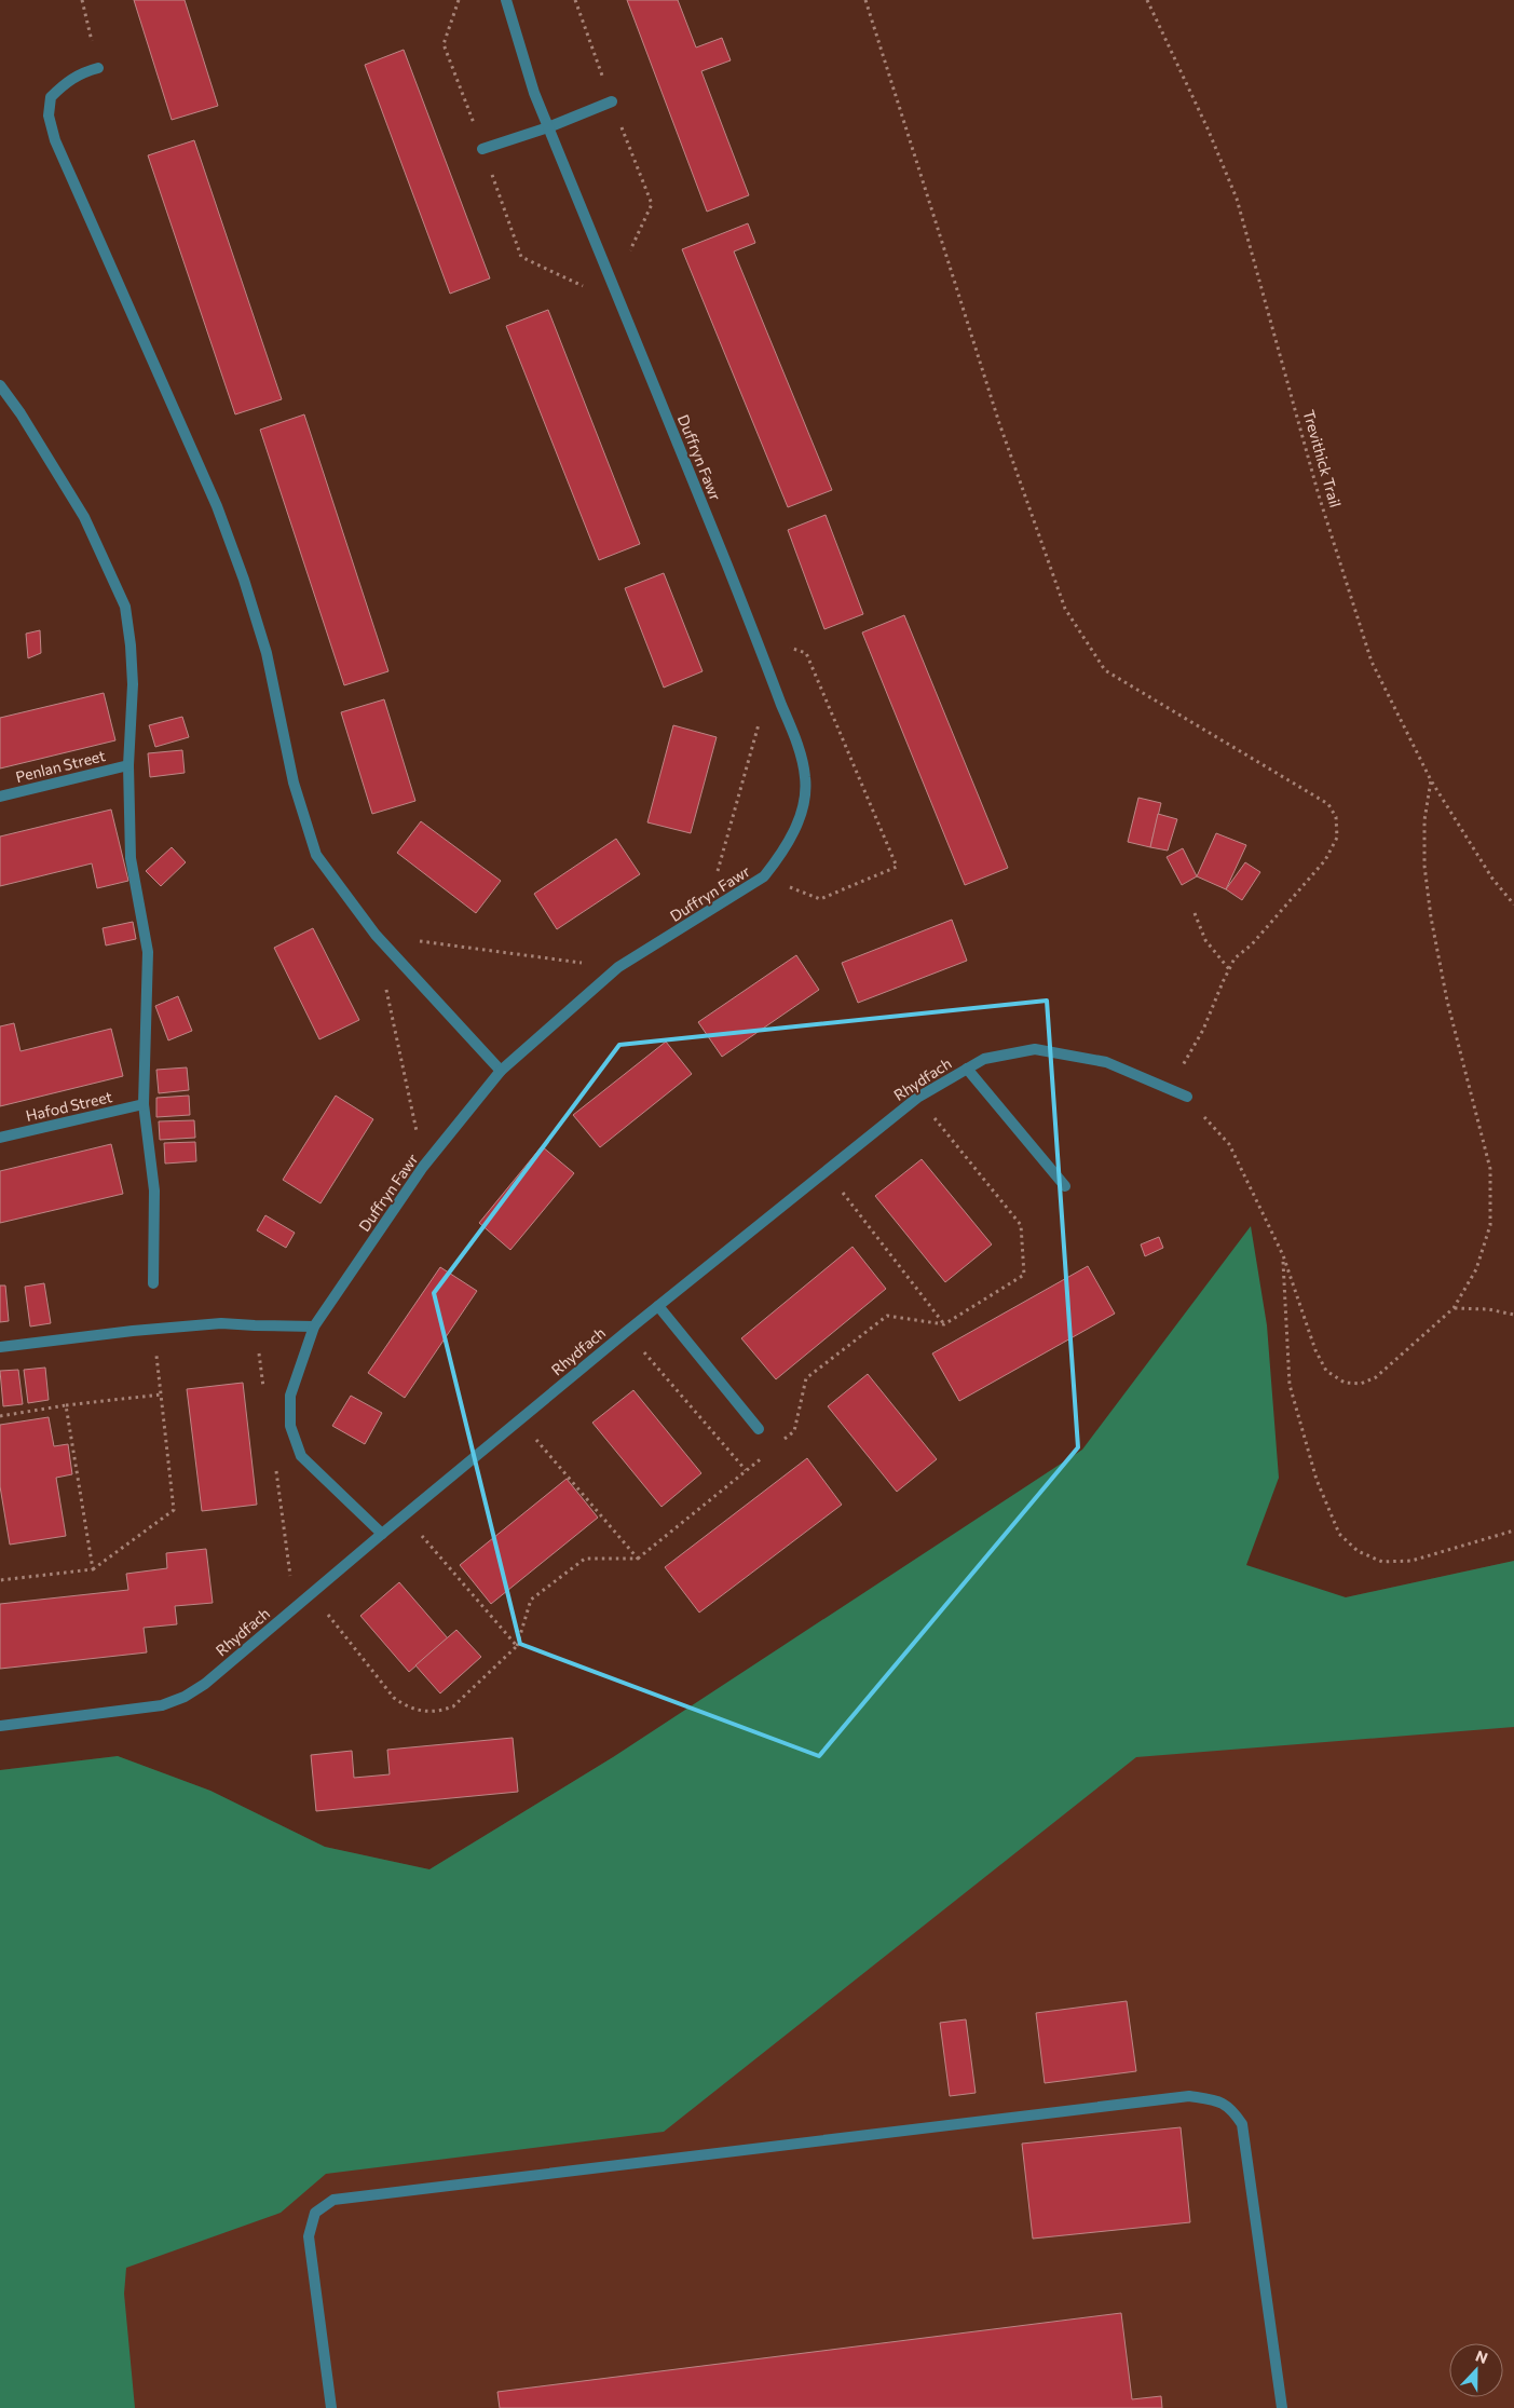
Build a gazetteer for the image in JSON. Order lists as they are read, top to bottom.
{
  "streets": {
    "street": [
      "Duffryn Fawr",
      "Penlan Street",
      "Rhydfach",
      "Hafod Street"
    ],
    "path": ["Trevithick Trail"]
  },
  "crossings": [
    ["Duffryn Fawr", "Rhydfach"]
  ],
  "north": "top"
}
